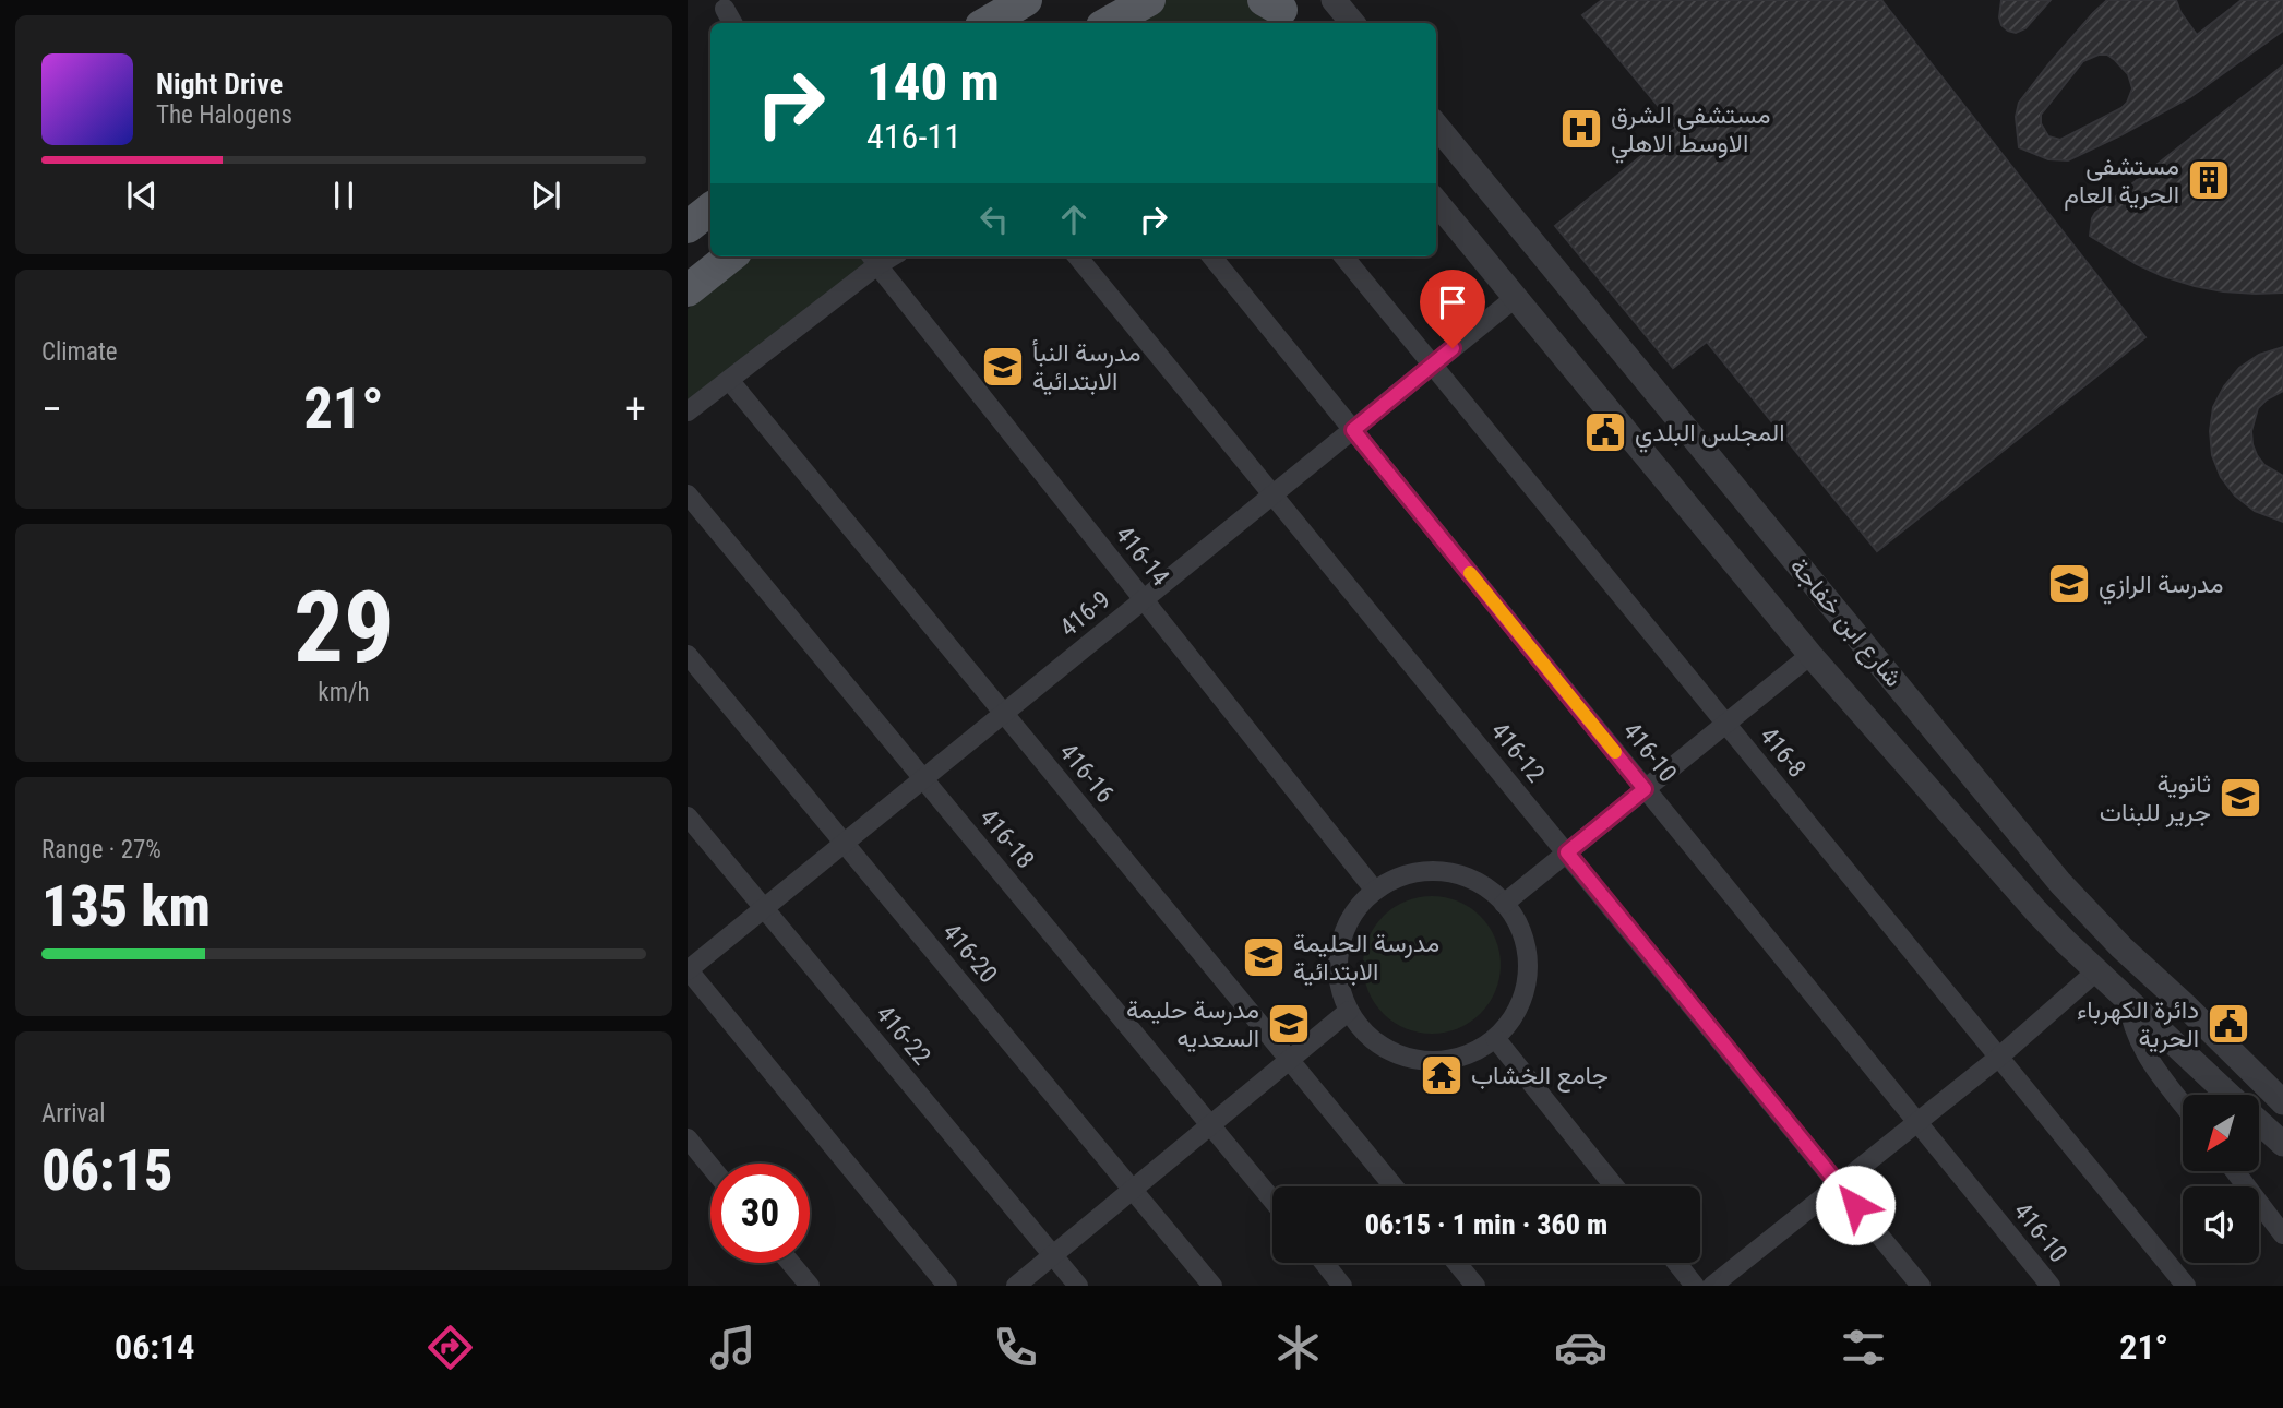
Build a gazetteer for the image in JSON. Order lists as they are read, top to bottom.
{
  "streets": {
    "street": [
      "416-14",
      "416-9",
      "شارع ابن خفاجة",
      "416-12",
      "416-10",
      "416-8",
      "416-16",
      "416-18",
      "416-20",
      "416-22"
    ]
  },
  "crossings": [
    ["416-14", "416-9"],
    ["416-9", "شارع ابن خفاجة"],
    ["416-9", "416-12"],
    ["416-9", "416-10"],
    ["416-9", "416-8"],
    ["416-9", "416-16"],
    ["416-9", "416-18"],
    ["416-9", "416-20"],
    ["416-9", "416-22"]
  ],
  "places": {
    "hospital": ["مستشفى الشرق الاوسط الاهلي"],
    "building": ["مستشفى الحرية العام"],
    "school or university": [
      "مدرسة النبأ الابتدائية",
      "مدرسة الرازي",
      "ثانوية جرير للبنات",
      "مدرسة الحليمة الابتدائية",
      "مدرسة حليمة السعديه"
    ],
    "public building": ["المجلس البلدي", "دائرة الكهرباء الحرية"],
    "temple": ["جامع الخشاب"]
  },
  "north": "bottom left",
  "page": {
    "turn": ["140 m", "416-11"],
    "song": ["Night Drive", "The Halogens"],
    "tile": [
      "Climate",
      ["29", "km/h"],
      ["Range · 27%", "135 km"],
      ["Arrival", "06:15"]
    ],
    "heat": ["−", "21°", "+"],
    "limit": "30",
    "trip": "06:15 · 1 min · 360 m",
    "tabs": ["06:14", "21°"]
  }
}
